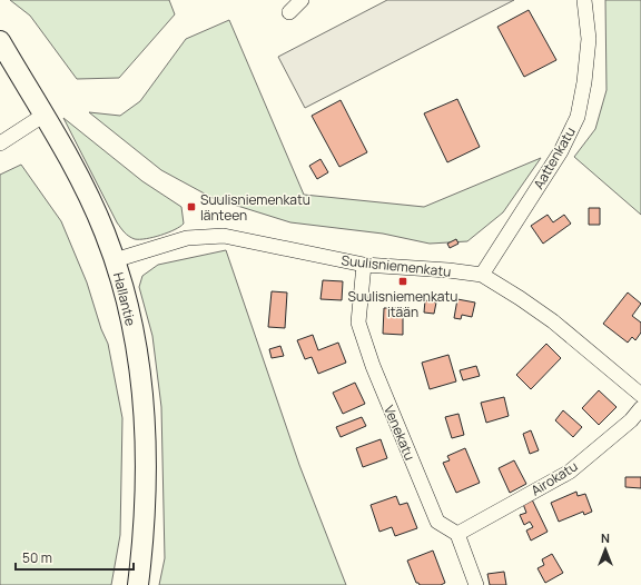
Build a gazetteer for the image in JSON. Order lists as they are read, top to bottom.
{
  "streets": {
    "street": [
      "Aattenkatu",
      "Suulisniemenkatu",
      "Hallantie",
      "Venekatu",
      "Airokatu"
    ]
  },
  "crossings": [
    ["Aattenkatu", "Suulisniemenkatu"],
    ["Suulisniemenkatu", "Hallantie"],
    ["Suulisniemenkatu", "Venekatu"],
    ["Venekatu", "Airokatu"]
  ],
  "places": {
    "transit": ["Suulisniemenkatu länteen", "Suulisniemenkatu itään"]
  },
  "scale_bar": "50 m",
  "north": "top"
}
